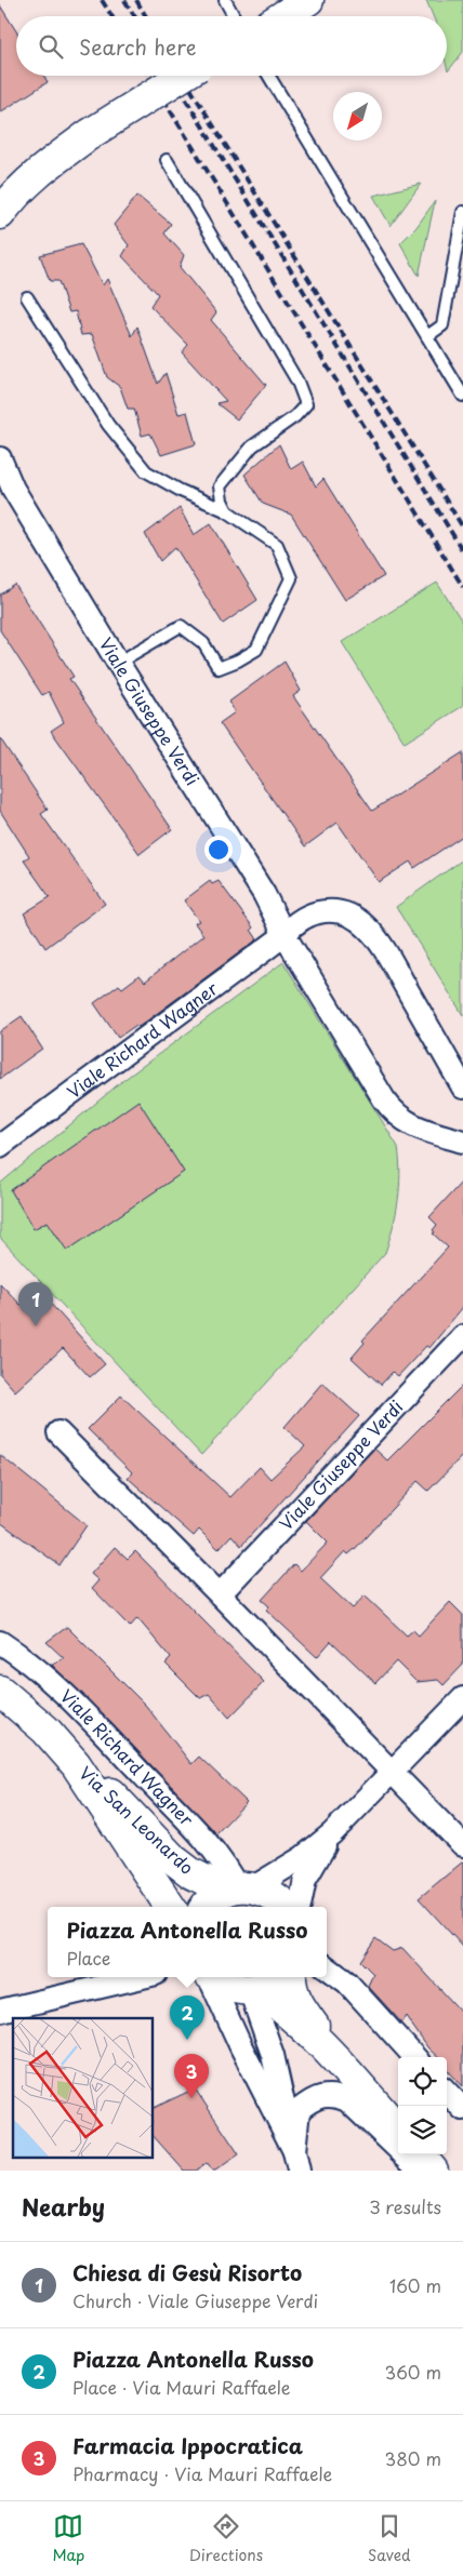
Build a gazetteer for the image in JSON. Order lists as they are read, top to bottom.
{
  "streets": {
    "main road": ["Via San Leonardo"],
    "street": ["Viale Giuseppe Verdi", "Viale Richard Wagner"]
  },
  "crossings": [
    ["Viale Giuseppe Verdi", "Viale Richard Wagner"],
    ["Viale Richard Wagner", "Via San Leonardo"]
  ],
  "north": "bottom left",
  "page": {
    "search": "Search here",
    "pins": ["1", "2", "3"],
    "popup": ["Piazza Antonella Russo", "Place"],
    "heading": ["Nearby", "3 results"],
    "list": [
      {
        "mark": "1",
        "name": "Chiesa di Gesù Risorto",
        "note": "Church · Viale Giuseppe Verdi",
        "value": "160 m"
      },
      {
        "mark": "2",
        "name": "Piazza Antonella Russo",
        "note": "Place · Via Mauri Raffaele",
        "value": "360 m"
      },
      {
        "mark": "3",
        "name": "Farmacia Ippocratica",
        "note": "Pharmacy · Via Mauri Raffaele",
        "value": "380 m"
      }
    ],
    "nav": ["Map", "Directions", "Saved"]
  }
}
